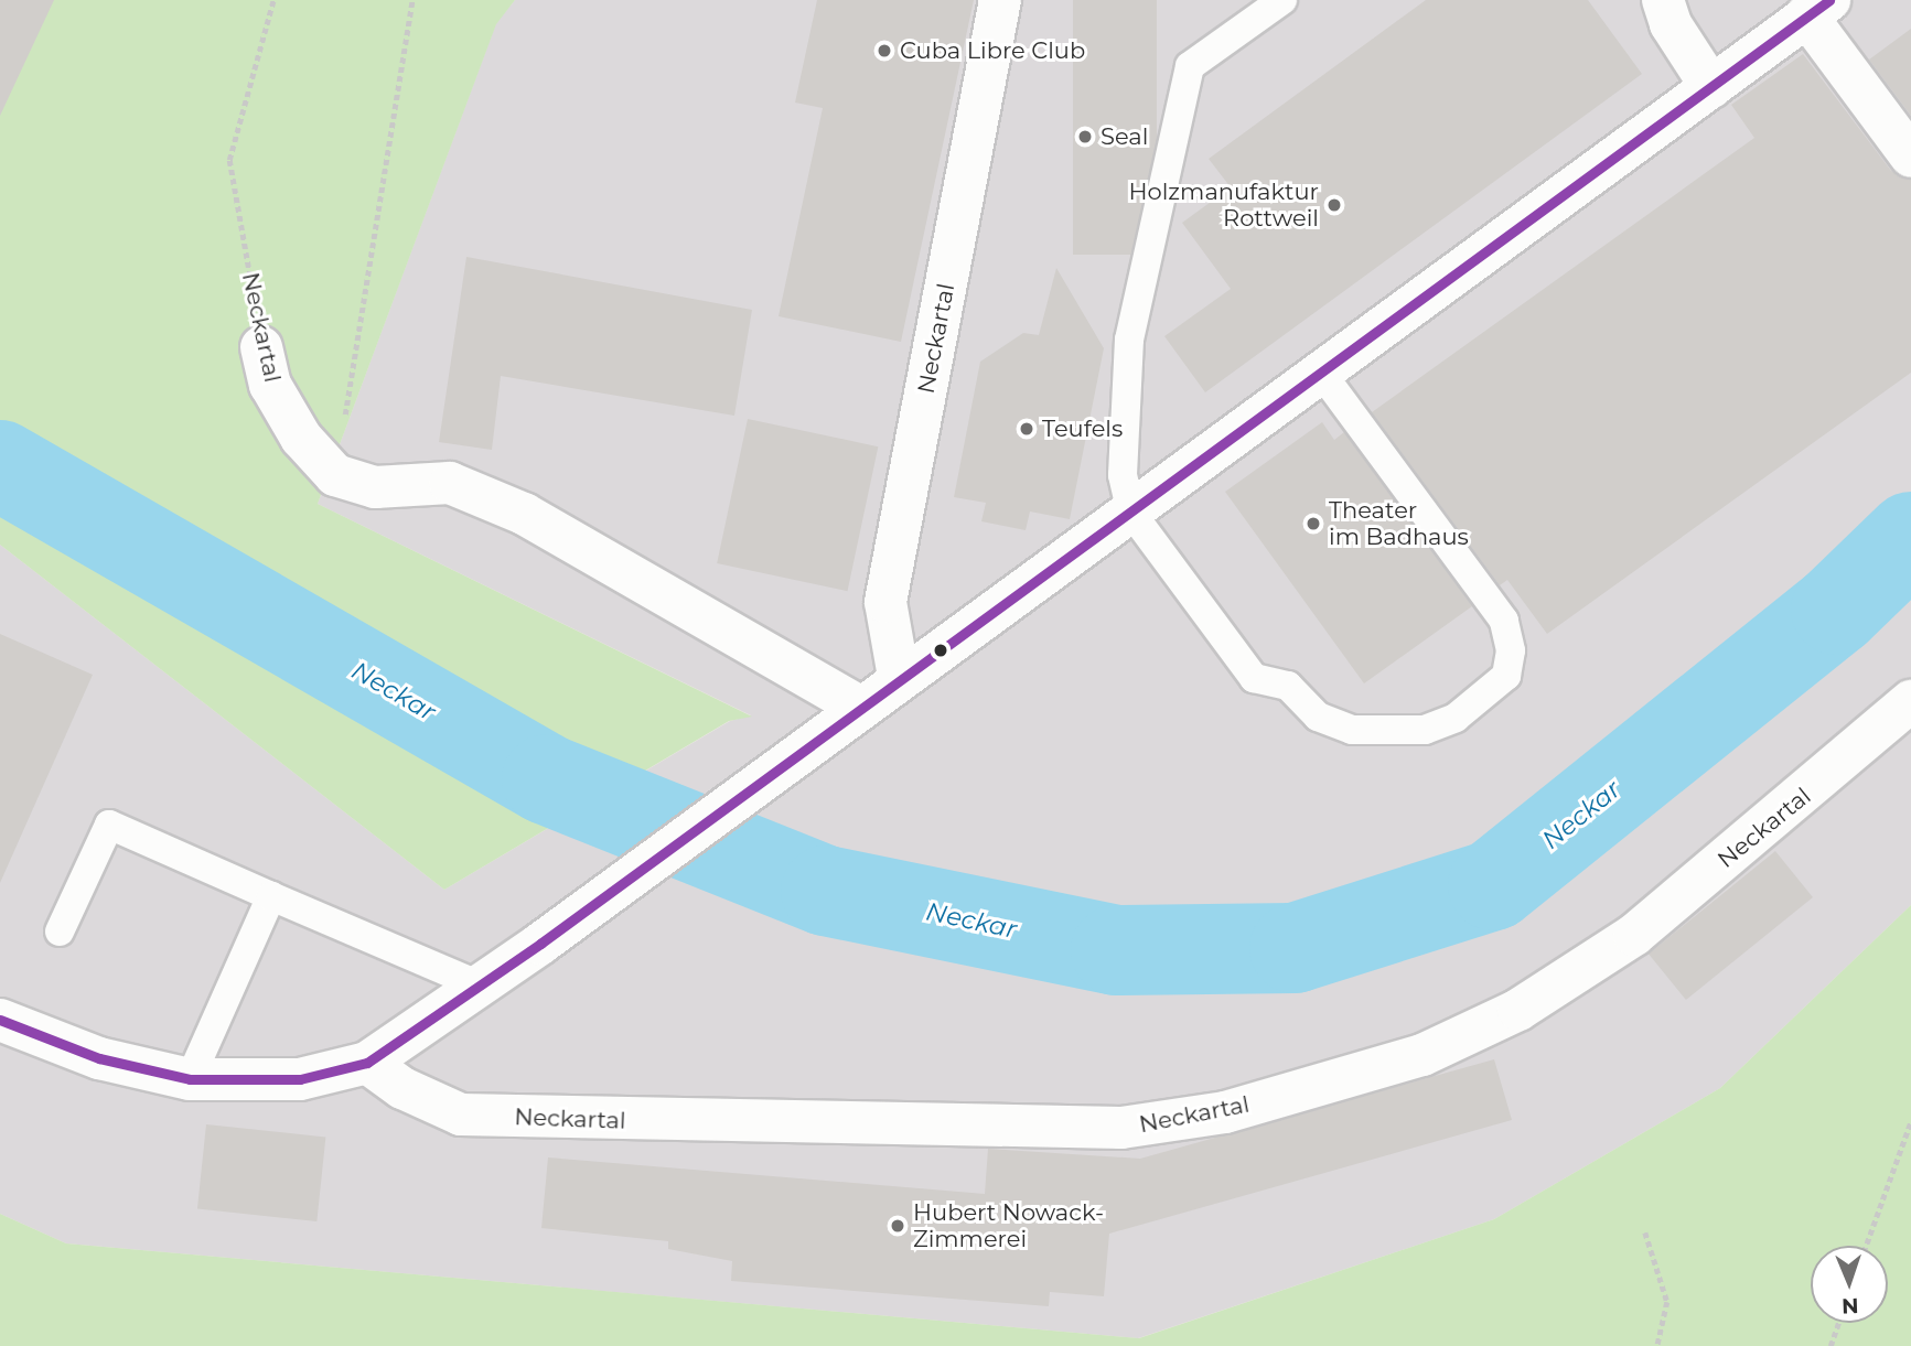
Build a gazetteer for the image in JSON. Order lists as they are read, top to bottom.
{
  "streets": {
    "street": ["Neckartal"]
  },
  "water": ["Neckar"],
  "places": [
    "Cuba Libre Club",
    "Seal",
    "Holzmanufaktur Rottweil",
    "Teufels",
    "Theater im Badhaus",
    "Hubert Nowack- Zimmerei"
  ],
  "north": "bottom"
}
